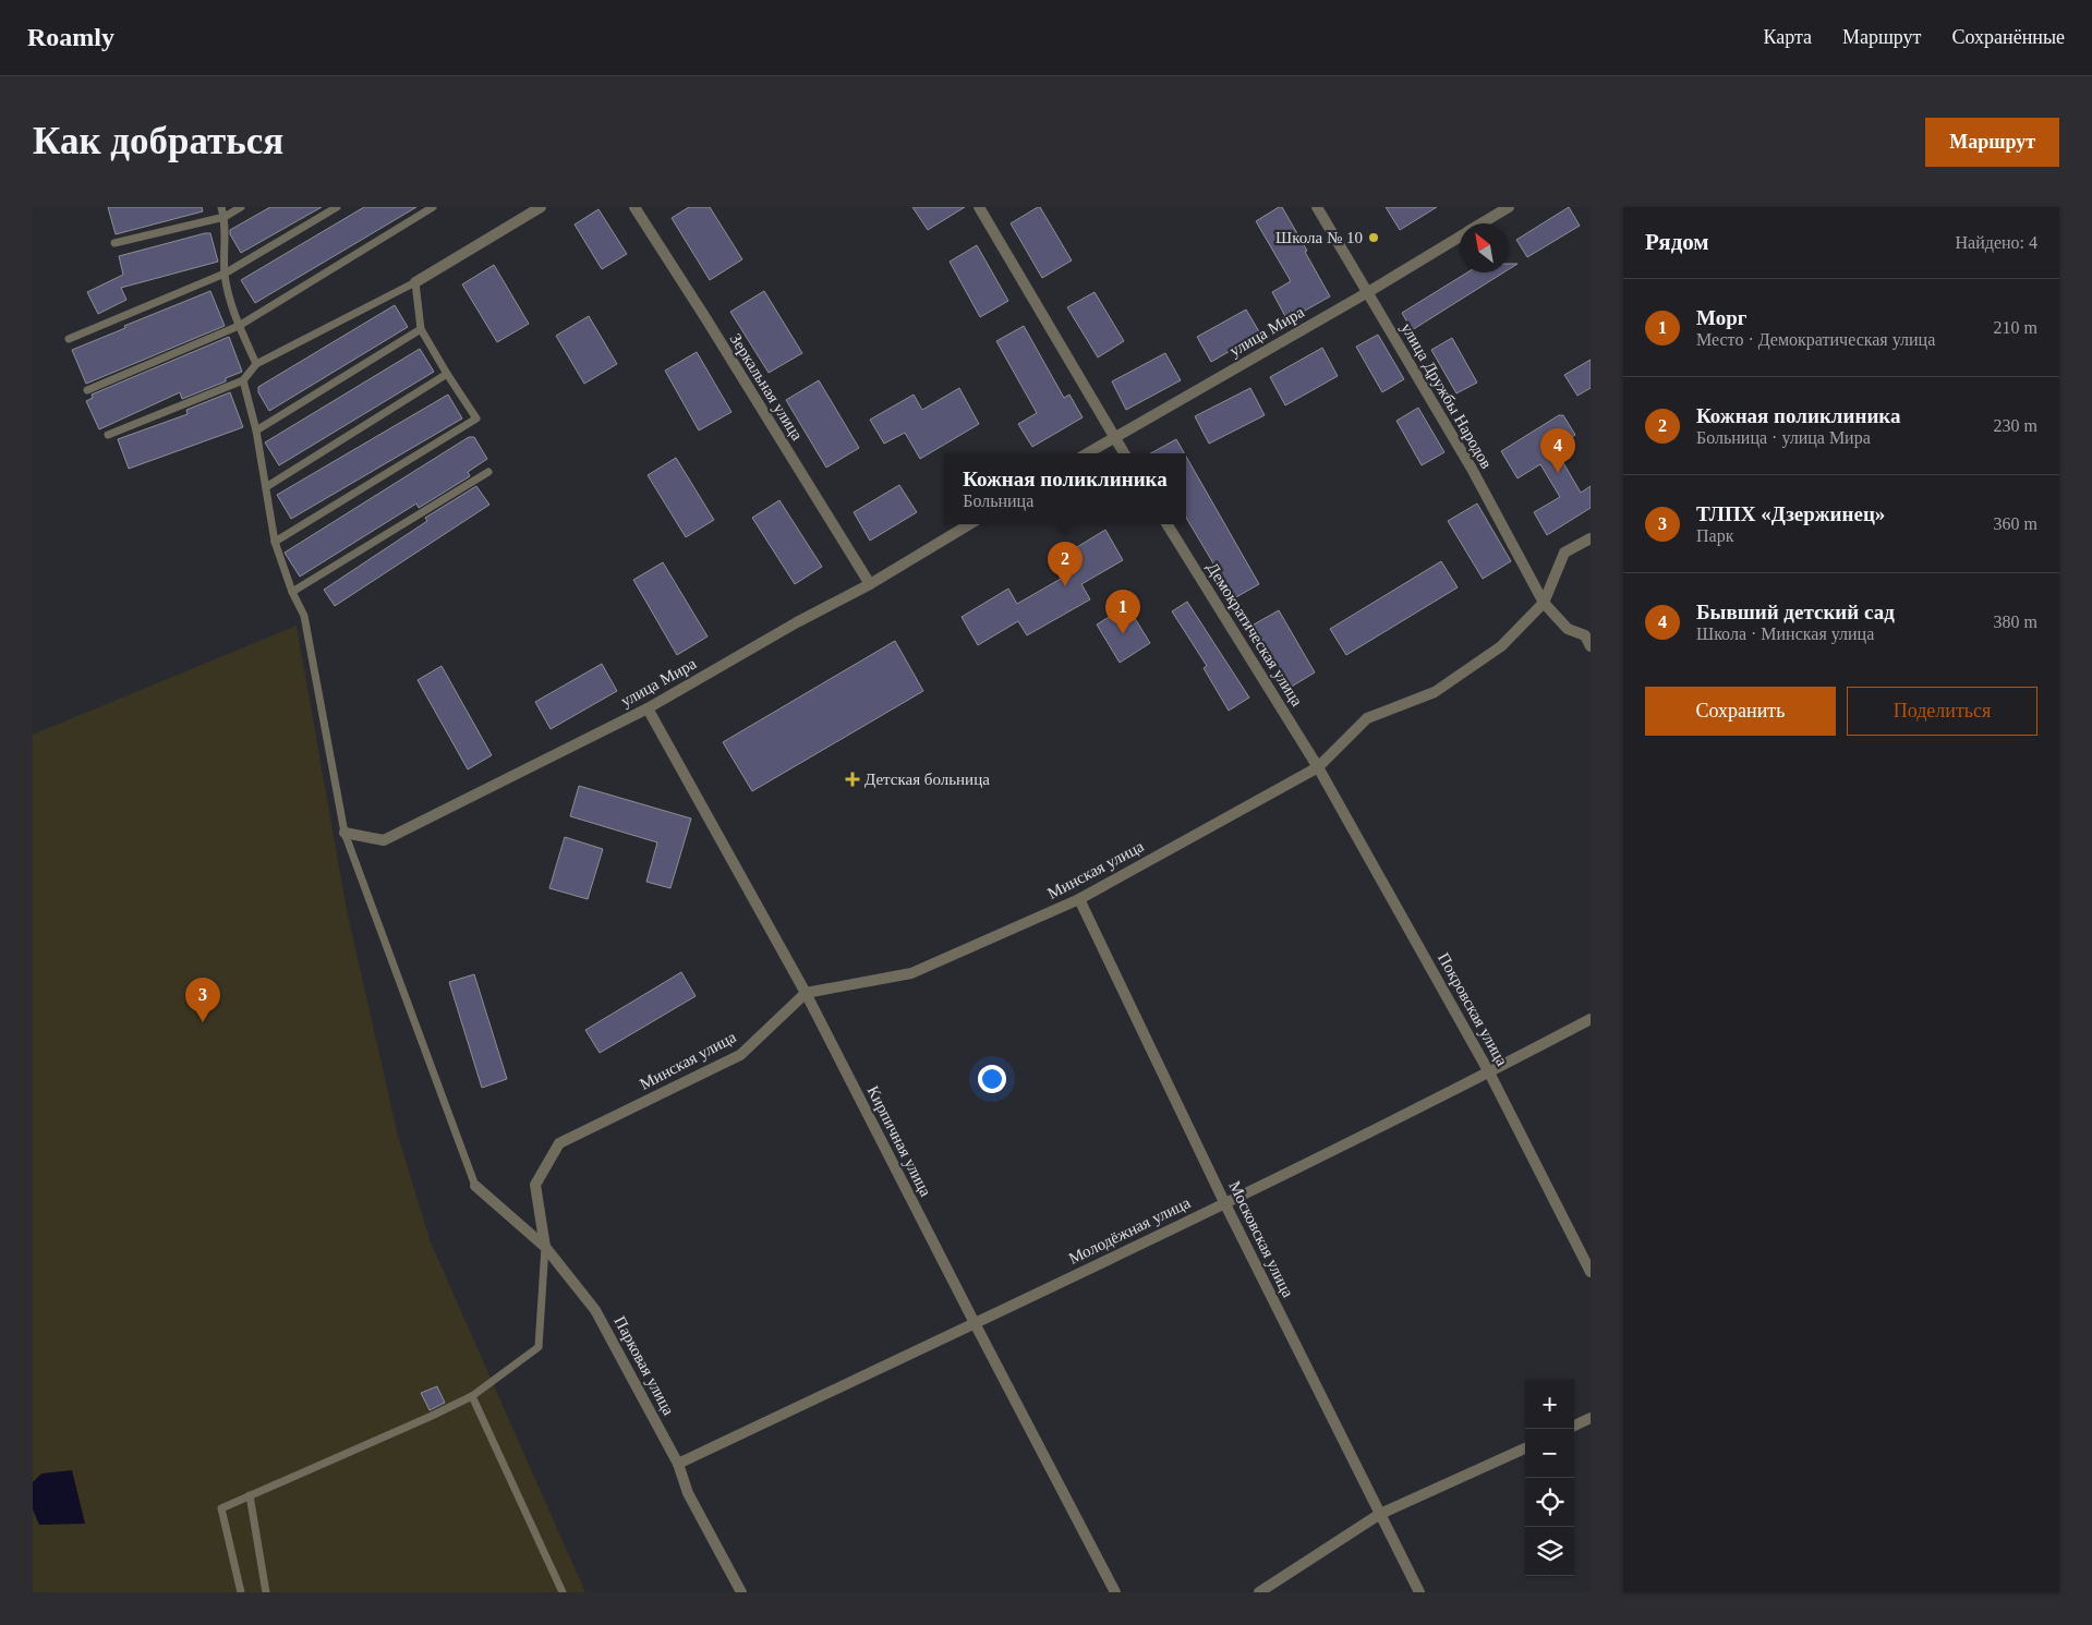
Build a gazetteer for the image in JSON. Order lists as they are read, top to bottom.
{
  "streets": {
    "street": [
      "улица Мира",
      "Зеркальная улица",
      "улица Дружбы Народов",
      "Демократическая улица",
      "Минская улица",
      "Покровская улица",
      "Кирпичная улица",
      "Молодёжная улица",
      "Московская улица",
      "Парковая улица"
    ]
  },
  "crossings": [
    ["улица Мира", "Зеркальная улица"],
    ["улица Мира", "улица Дружбы Народов"],
    ["улица Мира", "Кирпичная улица"],
    ["улица Дружбы Народов", "Минская улица"],
    ["Демократическая улица", "Минская улица"],
    ["Демократическая улица", "Покровская улица"],
    ["Минская улица", "Покровская улица"],
    ["Минская улица", "Кирпичная улица"],
    ["Минская улица", "Московская улица"],
    ["Минская улица", "Парковая улица"],
    ["Покровская улица", "Молодёжная улица"],
    ["Кирпичная улица", "Молодёжная улица"],
    ["Молодёжная улица", "Московская улица"],
    ["Молодёжная улица", "Парковая улица"]
  ],
  "places": {
    "other": ["Школа № 10"],
    "health": ["Детская больница"]
  },
  "north": "top left",
  "page": {
    "header": "Roamly",
    "nav": ["Карта", "Маршрут", "Сохранённые"],
    "buttons": [
      "Маршрут",
      ["Сохранить", "Поделиться"]
    ],
    "title": "Как добраться",
    "heading": ["Рядом", "Найдено: 4"],
    "list": [
      {
        "mark": "1",
        "name": "Морг",
        "note": "Место · Демократическая улица",
        "value": "210 m"
      },
      {
        "mark": "2",
        "name": "Кожная поликлиника",
        "note": "Больница · улица Мира",
        "value": "230 m"
      },
      {
        "mark": "3",
        "name": "ТЛПХ «Дзержинец»",
        "note": "Парк",
        "value": "360 m"
      },
      {
        "mark": "4",
        "name": "Бывший детский сад",
        "note": "Школа · Минская улица",
        "value": "380 m"
      }
    ],
    "pins": [
      "4",
      "2",
      "1",
      "3"
    ],
    "popup": ["Кожная поликлиника", "Больница"],
    "map_buttons": ["+", "−"]
  }
}
